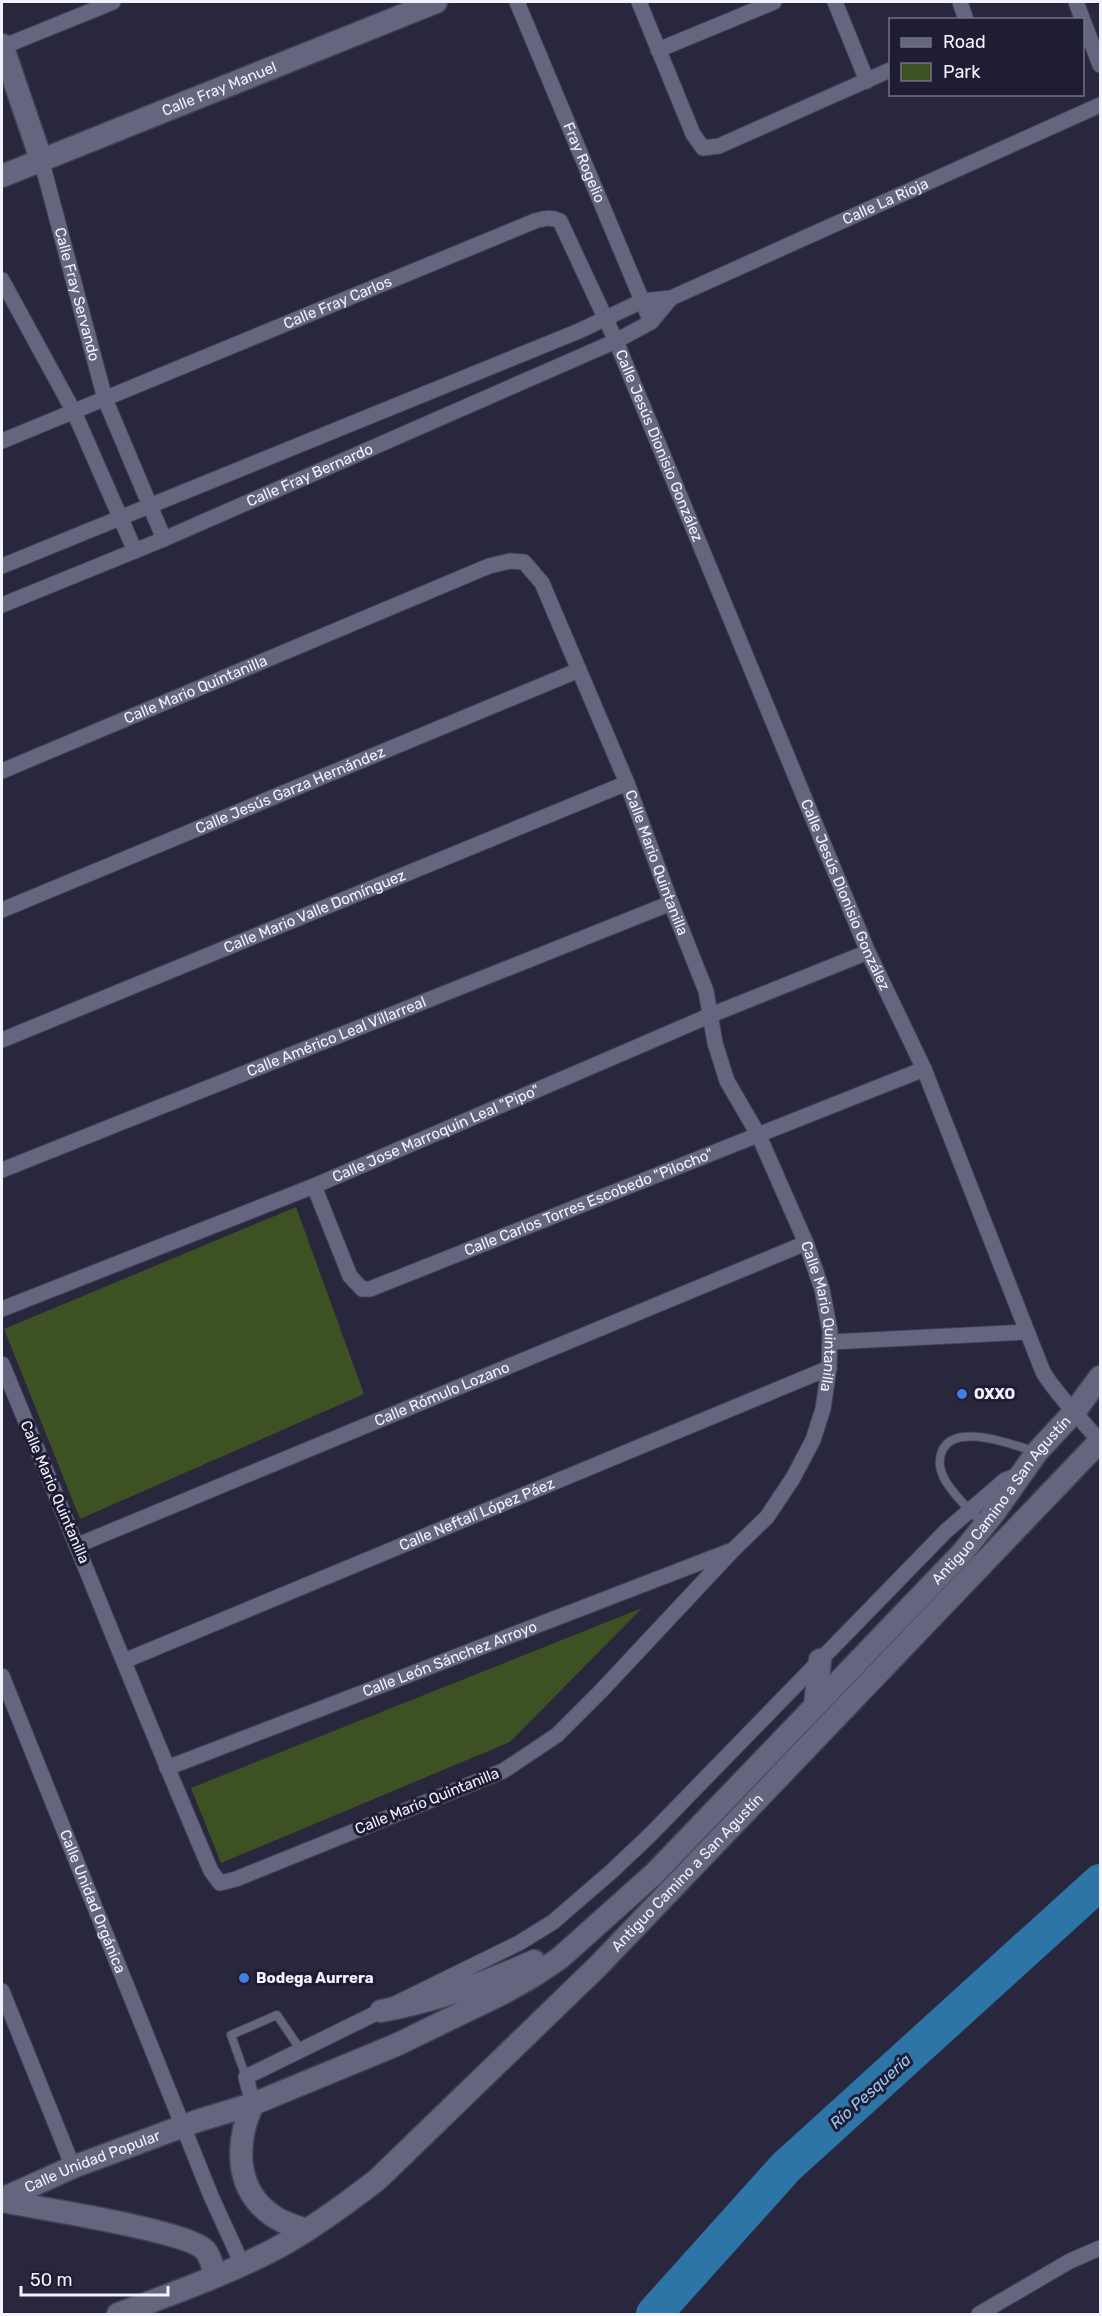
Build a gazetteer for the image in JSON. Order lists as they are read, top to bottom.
{
  "streets": {
    "street": [
      "Calle Fray Manuel",
      "Fray Rogelio",
      "Calle La Rioja",
      "Calle Fray Servando",
      "Calle Fray Carlos",
      "Calle Jesús Dionisio González",
      "Calle Fray Bernardo",
      "Calle Mario Quintanilla",
      "Calle Jesús Garza Hernández",
      "Calle Mario Valle Domínguez",
      "Calle Américo Leal Villarreal",
      "Calle Jose Marroquin Leal \"Pipo\"",
      "Calle Carlos Torres Escobedo \"Pilocho\"",
      "Calle Rómulo Lozano",
      "Antiguo Camino a San Agustín",
      "Calle Neftalí López Páez",
      "Calle León Sánchez Arroyo",
      "Calle Unidad Orgánica",
      "Calle Unidad Popular"
    ]
  },
  "crossings": [
    ["Calle Fray Manuel", "Calle Fray Servando"],
    ["Fray Rogelio", "Calle La Rioja"],
    ["Calle La Rioja", "Calle Fray Carlos"],
    ["Calle La Rioja", "Calle Jesús Dionisio González"],
    ["Calle La Rioja", "Calle Fray Bernardo"],
    ["Calle Fray Servando", "Calle Fray Carlos"],
    ["Calle Fray Servando", "Calle Fray Bernardo"],
    ["Calle Fray Carlos", "Calle Jesús Dionisio González"],
    ["Calle Fray Carlos", "Calle Fray Bernardo"],
    ["Calle Jesús Dionisio González", "Calle Fray Bernardo"],
    ["Calle Jesús Dionisio González", "Calle Jose Marroquin Leal \"Pipo\""],
    ["Calle Jesús Dionisio González", "Calle Carlos Torres Escobedo \"Pilocho\""],
    ["Calle Jesús Dionisio González", "Antiguo Camino a San Agustín"],
    ["Calle Mario Quintanilla", "Calle Jesús Garza Hernández"],
    ["Calle Mario Quintanilla", "Calle Mario Valle Domínguez"],
    ["Calle Mario Quintanilla", "Calle Américo Leal Villarreal"],
    ["Calle Mario Quintanilla", "Calle Jose Marroquin Leal \"Pipo\""],
    ["Calle Mario Quintanilla", "Calle Carlos Torres Escobedo \"Pilocho\""],
    ["Calle Mario Quintanilla", "Calle Rómulo Lozano"],
    ["Calle Mario Quintanilla", "Calle Neftalí López Páez"],
    ["Calle Mario Quintanilla", "Calle León Sánchez Arroyo"],
    ["Calle Jose Marroquin Leal \"Pipo\"", "Calle Carlos Torres Escobedo \"Pilocho\""],
    ["Antiguo Camino a San Agustín", "Calle Unidad Orgánica"],
    ["Antiguo Camino a San Agustín", "Calle Unidad Popular"],
    ["Calle Unidad Orgánica", "Calle Unidad Popular"]
  ],
  "water": ["Río Pesquería"],
  "places": ["OXXO", "Bodega Aurrera"],
  "legend": ["Road", "Park"],
  "scale_bar": "50 m"
}
